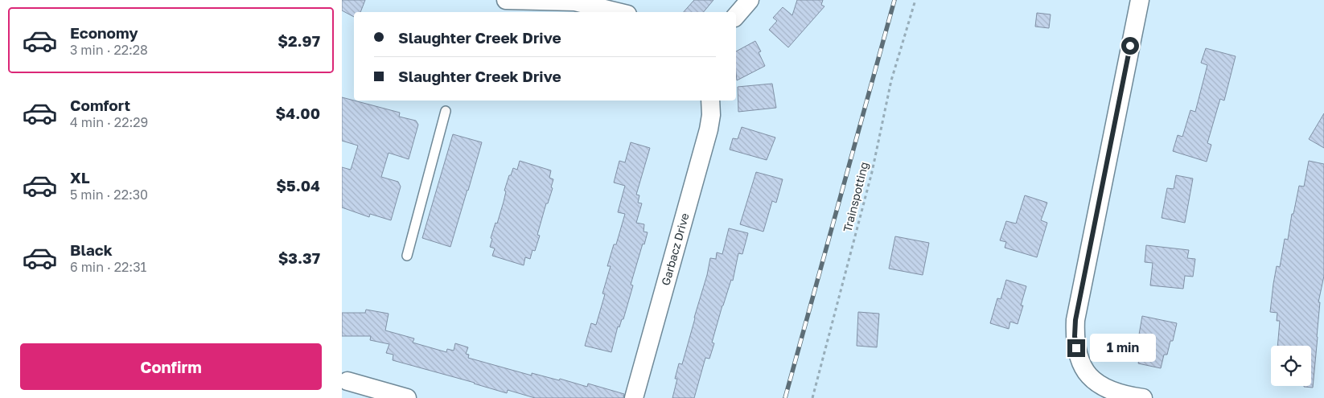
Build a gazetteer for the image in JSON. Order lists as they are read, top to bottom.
{
  "streets": {
    "street": ["Garbacz Drive"],
    "path": ["Trainspotting"]
  },
  "page": {
    "list": [
      {
        "name": "Economy",
        "note": "3 min · 22:28",
        "value": "$2.97"
      },
      {
        "name": "Comfort",
        "note": "4 min · 22:29",
        "value": "$4.00"
      },
      {
        "name": "XL",
        "note": "5 min · 22:30",
        "value": "$5.04"
      },
      {
        "name": "Black",
        "note": "6 min · 22:31",
        "value": "$3.37"
      }
    ],
    "banner": ["Slaughter Creek Drive", "Slaughter Creek Drive"],
    "bubble": "1 min",
    "buttons": "Confirm"
  }
}
